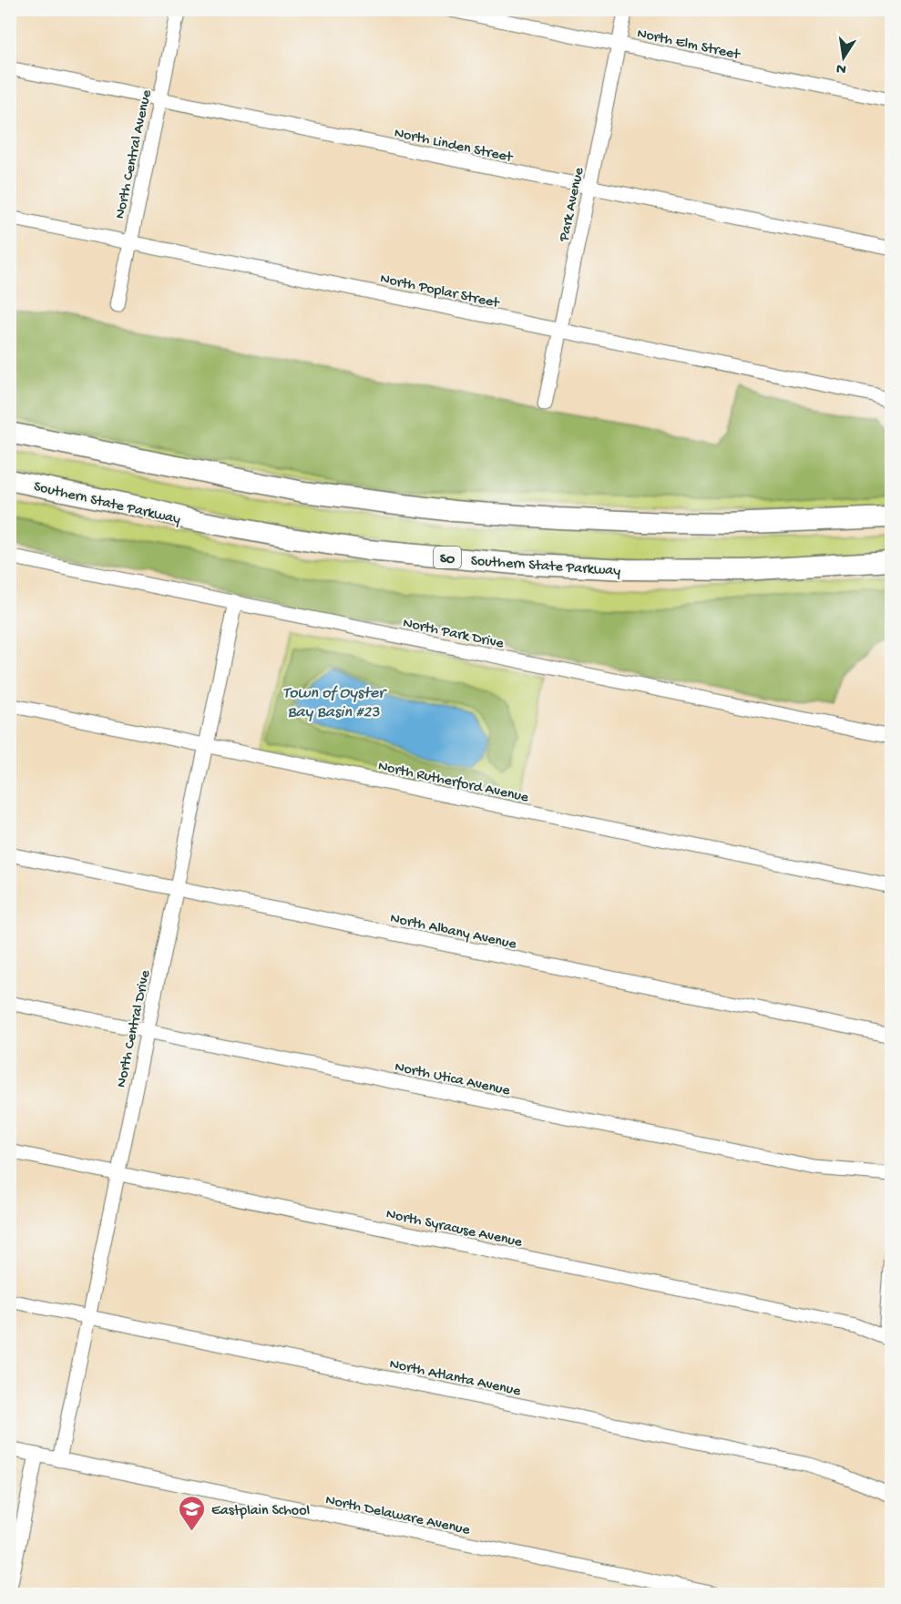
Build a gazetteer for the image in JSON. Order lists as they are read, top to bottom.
{
  "streets": {
    "highway": ["Southern State Parkway", "SO"],
    "street": [
      "North Elm Street",
      "North Linden Street",
      "North Central Avenue",
      "Park Avenue",
      "North Poplar Street",
      "North Park Drive",
      "North Rutherford Avenue",
      "North Albany Avenue",
      "North Central Drive",
      "North Utica Avenue",
      "North Syracuse Avenue",
      "North Atlanta Avenue",
      "North Delaware Avenue"
    ]
  },
  "crossings": [
    ["North Elm Street", "Park Avenue"],
    ["North Linden Street", "North Central Avenue"],
    ["North Linden Street", "Park Avenue"],
    ["North Central Avenue", "North Poplar Street"],
    ["Park Avenue", "North Poplar Street"],
    ["North Park Drive", "North Central Drive"],
    ["North Rutherford Avenue", "North Central Drive"],
    ["North Albany Avenue", "North Central Drive"],
    ["North Central Drive", "North Utica Avenue"],
    ["North Central Drive", "North Syracuse Avenue"],
    ["North Central Drive", "North Atlanta Avenue"],
    ["North Central Drive", "North Delaware Avenue"]
  ],
  "water": ["Town of Oyster Bay Basin #23"],
  "places": {
    "school or university": ["Eastplain School"]
  },
  "north": "bottom"
}
